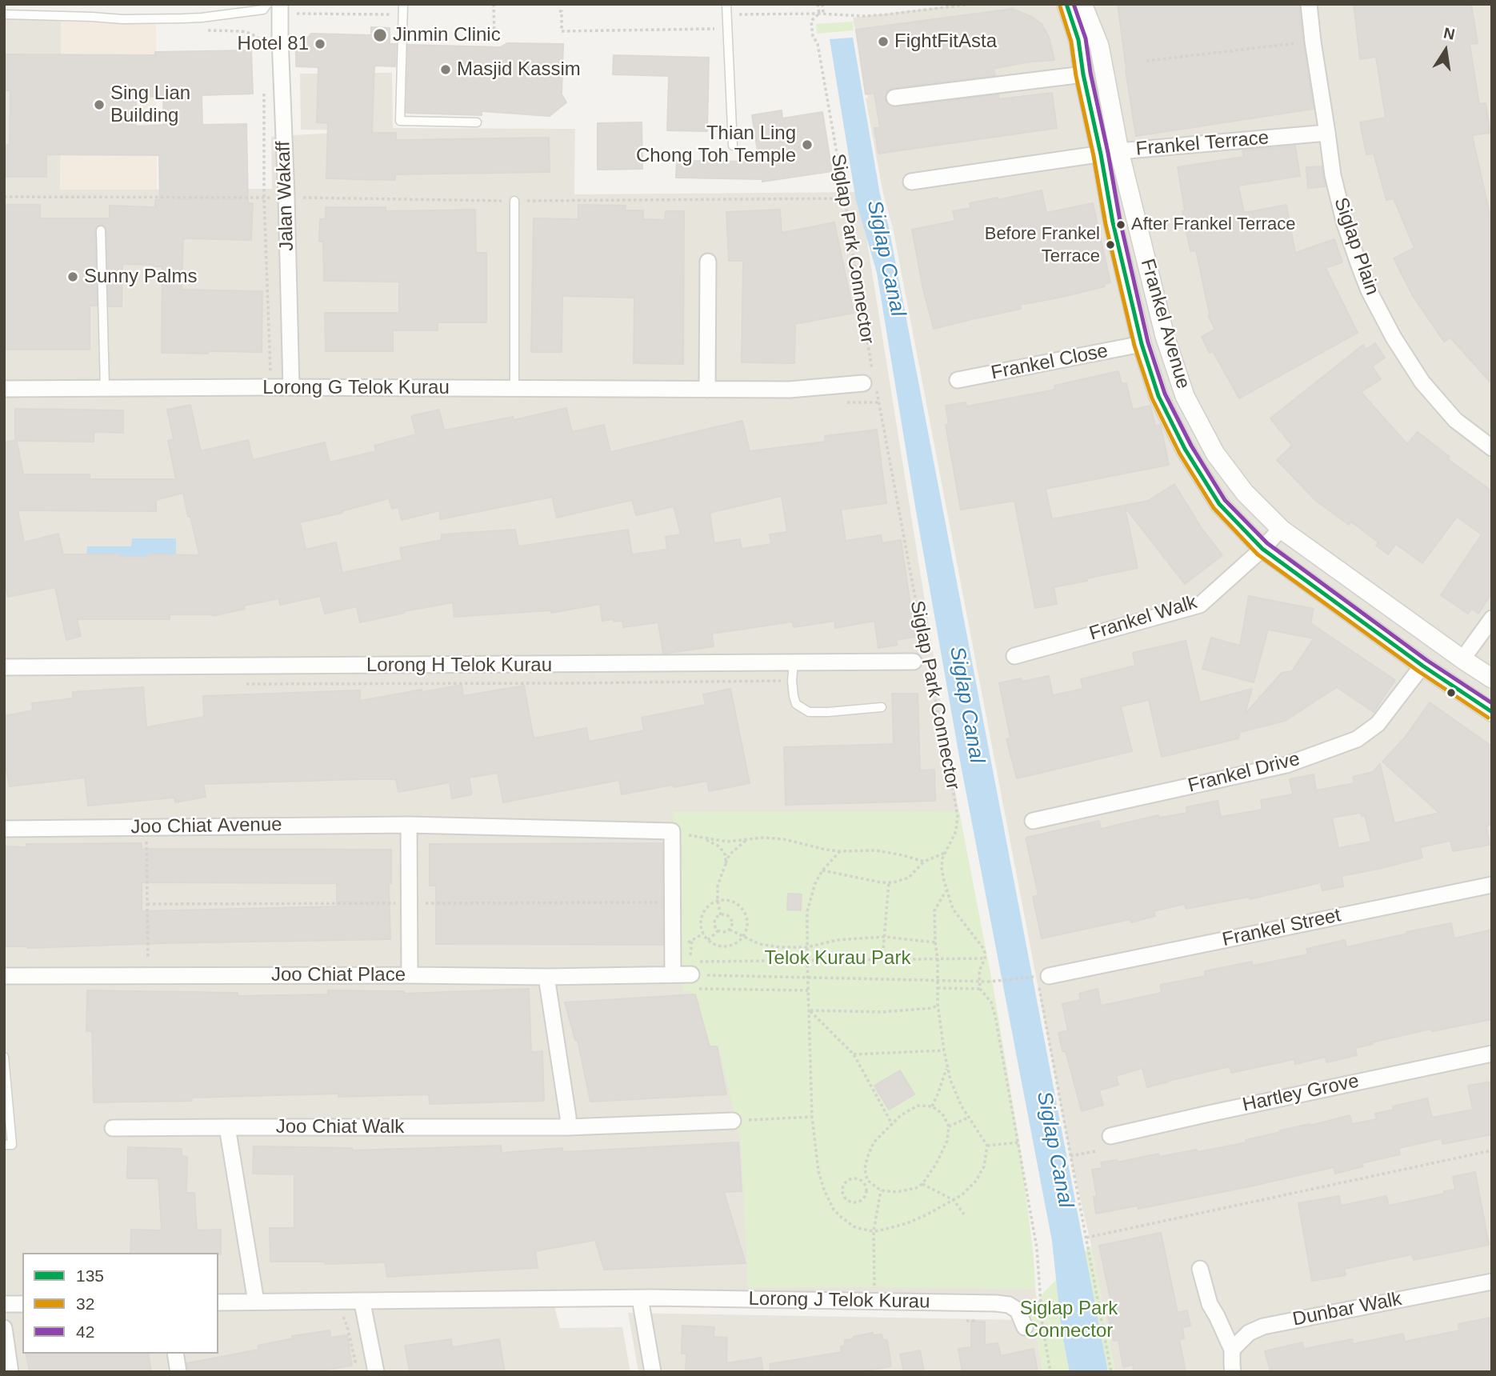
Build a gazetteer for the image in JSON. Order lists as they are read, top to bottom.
{
  "streets": {
    "street": [
      "Frankel Terrace",
      "Jalan Wakaff",
      "Siglap Plain",
      "Frankel Avenue",
      "Frankel Close",
      "Lorong G Telok Kurau",
      "Frankel Walk",
      "Lorong H Telok Kurau",
      "Frankel Drive",
      "Joo Chiat Avenue",
      "Frankel Street",
      "Joo Chiat Place",
      "Hartley Grove",
      "Joo Chiat Walk",
      "Lorong J Telok Kurau",
      "Dunbar Walk"
    ],
    "path": ["Siglap Park Connector"]
  },
  "crossings": [
    ["Frankel Terrace", "Siglap Plain"],
    ["Frankel Terrace", "Frankel Avenue"],
    ["Jalan Wakaff", "Lorong G Telok Kurau"],
    ["Siglap Park Connector", "Lorong G Telok Kurau"],
    ["Siglap Park Connector", "Lorong H Telok Kurau"],
    ["Frankel Avenue", "Frankel Close"],
    ["Frankel Avenue", "Frankel Walk"],
    ["Frankel Avenue", "Frankel Drive"]
  ],
  "water": ["Siglap Canal"],
  "parks": ["Telok Kurau Park", "Siglap Park Connector"],
  "places": [
    "Jinmin Clinic",
    "FightFitAsta",
    "Hotel 81",
    "Masjid Kassim",
    "Sing Lian Building",
    "Thian Ling Chong Toh Temple",
    "After Frankel Terrace",
    "Before Frankel Terrace",
    "Sunny Palms"
  ],
  "lines": ["transit line 135", "transit line 42", "transit line 32"],
  "legend": ["135", "32", "42"],
  "north": "top"
}
